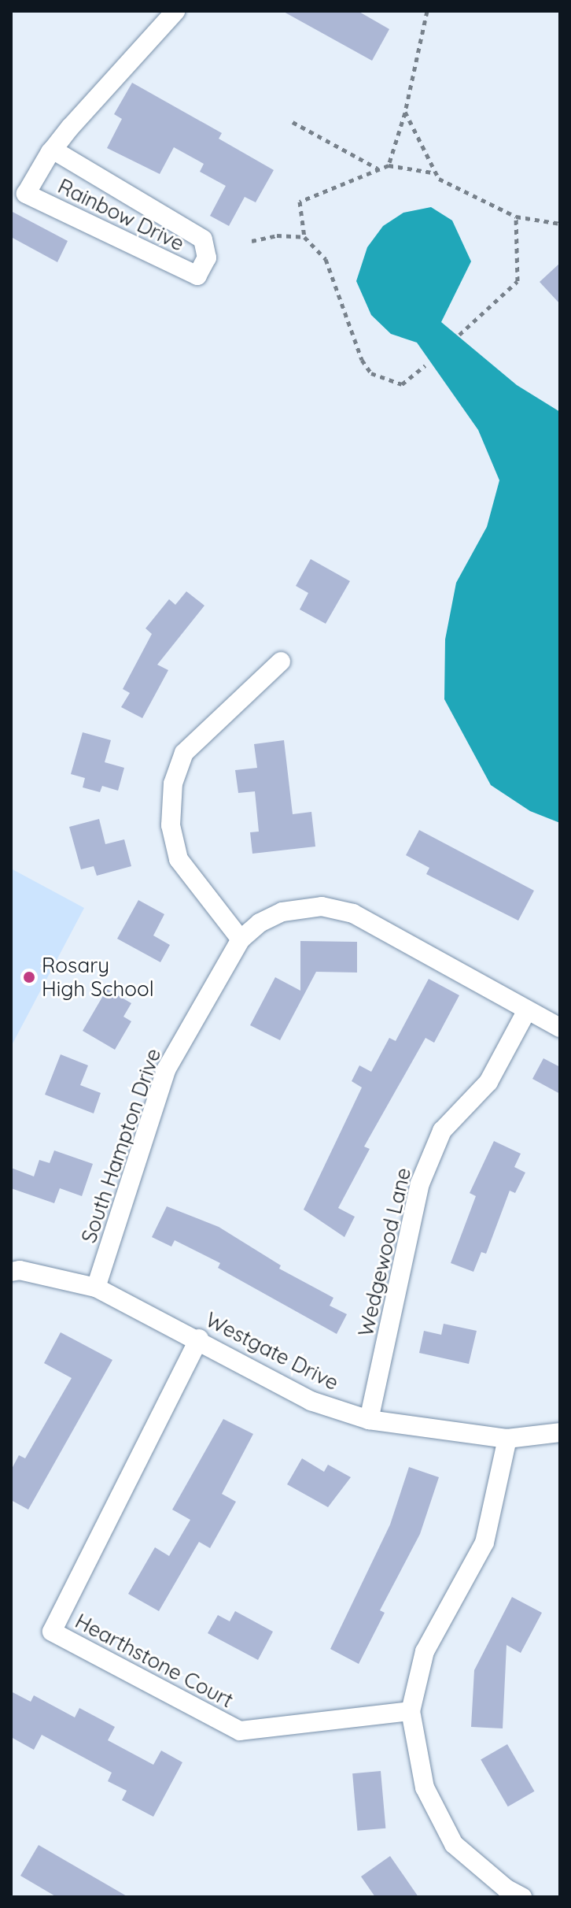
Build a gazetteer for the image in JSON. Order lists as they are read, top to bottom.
{
  "streets": {
    "street": [
      "Rainbow Drive",
      "South Hampton Drive",
      "Wedgewood Lane",
      "Westgate Drive",
      "Hearthstone Court"
    ]
  },
  "crossings": [
    ["South Hampton Drive", "Wedgewood Lane"],
    ["South Hampton Drive", "Westgate Drive"],
    ["Wedgewood Lane", "Westgate Drive"],
    ["Westgate Drive", "Hearthstone Court"]
  ],
  "places": ["Rosary High School"]
}
